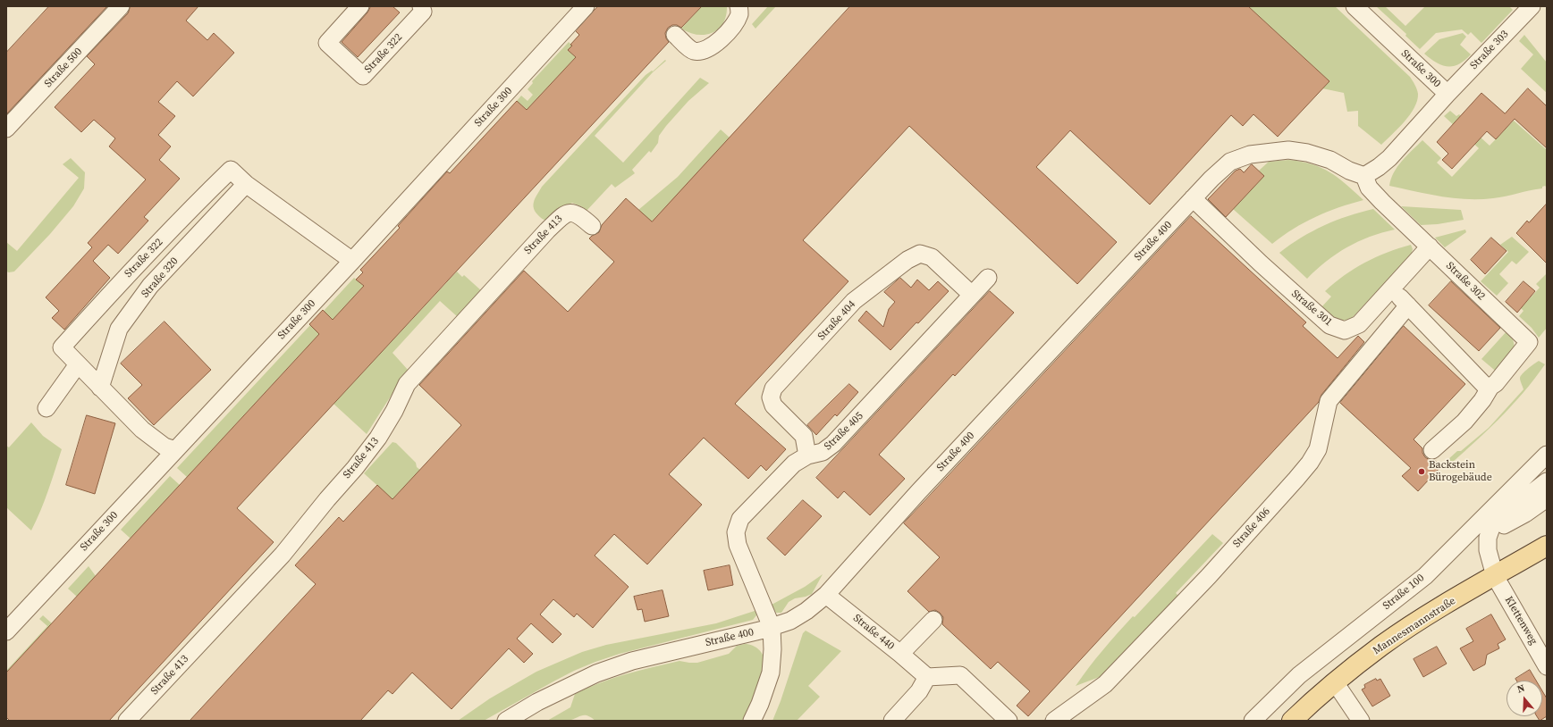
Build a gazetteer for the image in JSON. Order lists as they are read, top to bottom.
{
  "streets": {
    "main road": ["Mannesmannstraße"],
    "street": [
      "Straße 303",
      "Straße 322",
      "Straße 500",
      "Straße 300",
      "Straße 413",
      "Straße 400",
      "Straße 320",
      "Straße 302",
      "Straße 301",
      "Straße 404",
      "Straße 405",
      "Straße 406",
      "Straße 100",
      "Klettenweg",
      "Straße 440"
    ]
  },
  "crossings": [
    ["Straße 303", "Straße 300"],
    ["Straße 322", "Straße 300"],
    ["Straße 322", "Straße 320"],
    ["Straße 300", "Straße 400"],
    ["Straße 300", "Straße 302"],
    ["Straße 400", "Straße 302"],
    ["Straße 400", "Straße 301"],
    ["Straße 400", "Straße 405"],
    ["Straße 400", "Straße 440"],
    ["Straße 302", "Straße 301"],
    ["Straße 404", "Straße 405"],
    ["Klettenweg", "Mannesmannstraße"]
  ],
  "places": ["Backstein Bürogebäude"],
  "north": "top"
}
